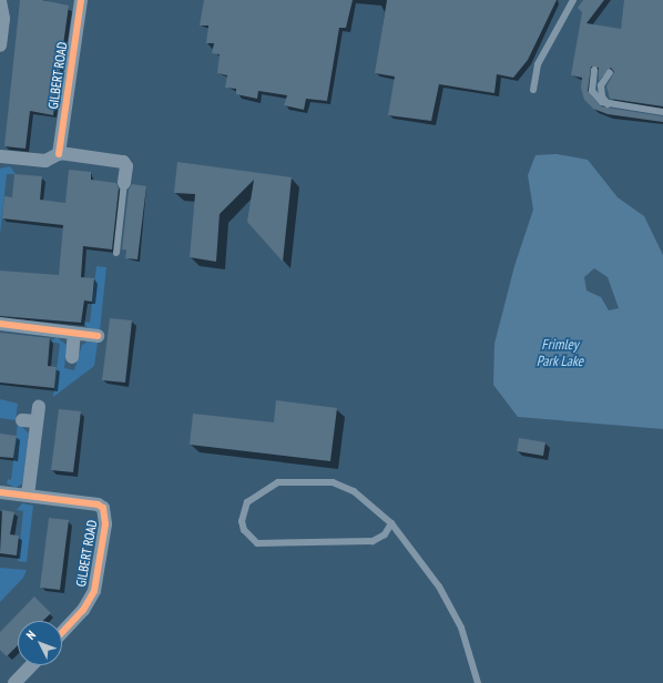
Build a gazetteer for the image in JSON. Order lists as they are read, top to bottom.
{
  "streets": {
    "street": ["GILBERT ROAD"]
  },
  "water": ["Frimley Park Lake"],
  "north": "top left"
}
